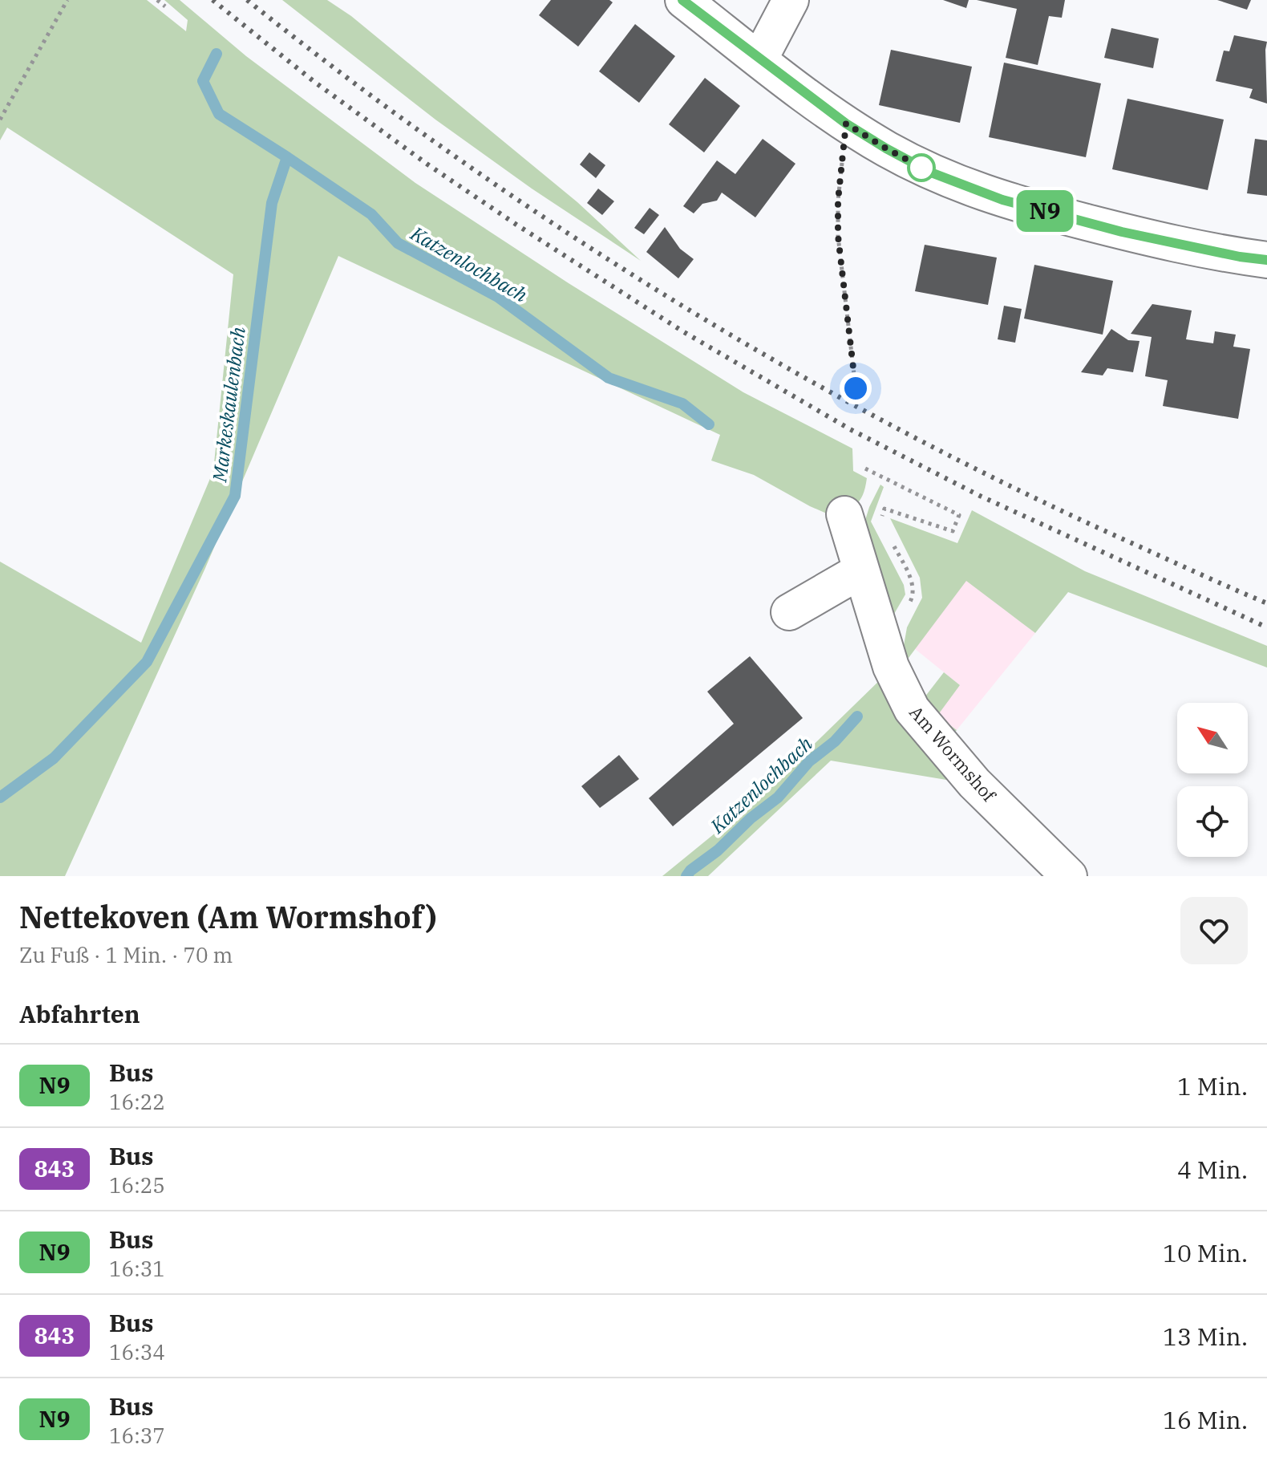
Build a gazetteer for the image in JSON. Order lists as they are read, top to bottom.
{
  "streets": {
    "street": ["Am Wormshof"]
  },
  "water": ["Katzenlochbach", "Markeskaulenbach"],
  "lines": ["bus line N9"],
  "north": "top left",
  "page": {
    "on_map": "N9",
    "heading": [
      ["Nettekoven (Am Wormshof)", "Zu Fuß · 1 Min. · 70 m"],
      "Abfahrten"
    ],
    "list": [
      {
        "mark": "N9",
        "name": "Bus",
        "note": "16:22",
        "value": "1 Min."
      },
      {
        "mark": "843",
        "name": "Bus",
        "note": "16:25",
        "value": "4 Min."
      },
      {
        "mark": "N9",
        "name": "Bus",
        "note": "16:31",
        "value": "10 Min."
      },
      {
        "mark": "843",
        "name": "Bus",
        "note": "16:34",
        "value": "13 Min."
      },
      {
        "mark": "N9",
        "name": "Bus",
        "note": "16:37",
        "value": "16 Min."
      }
    ]
  }
}
